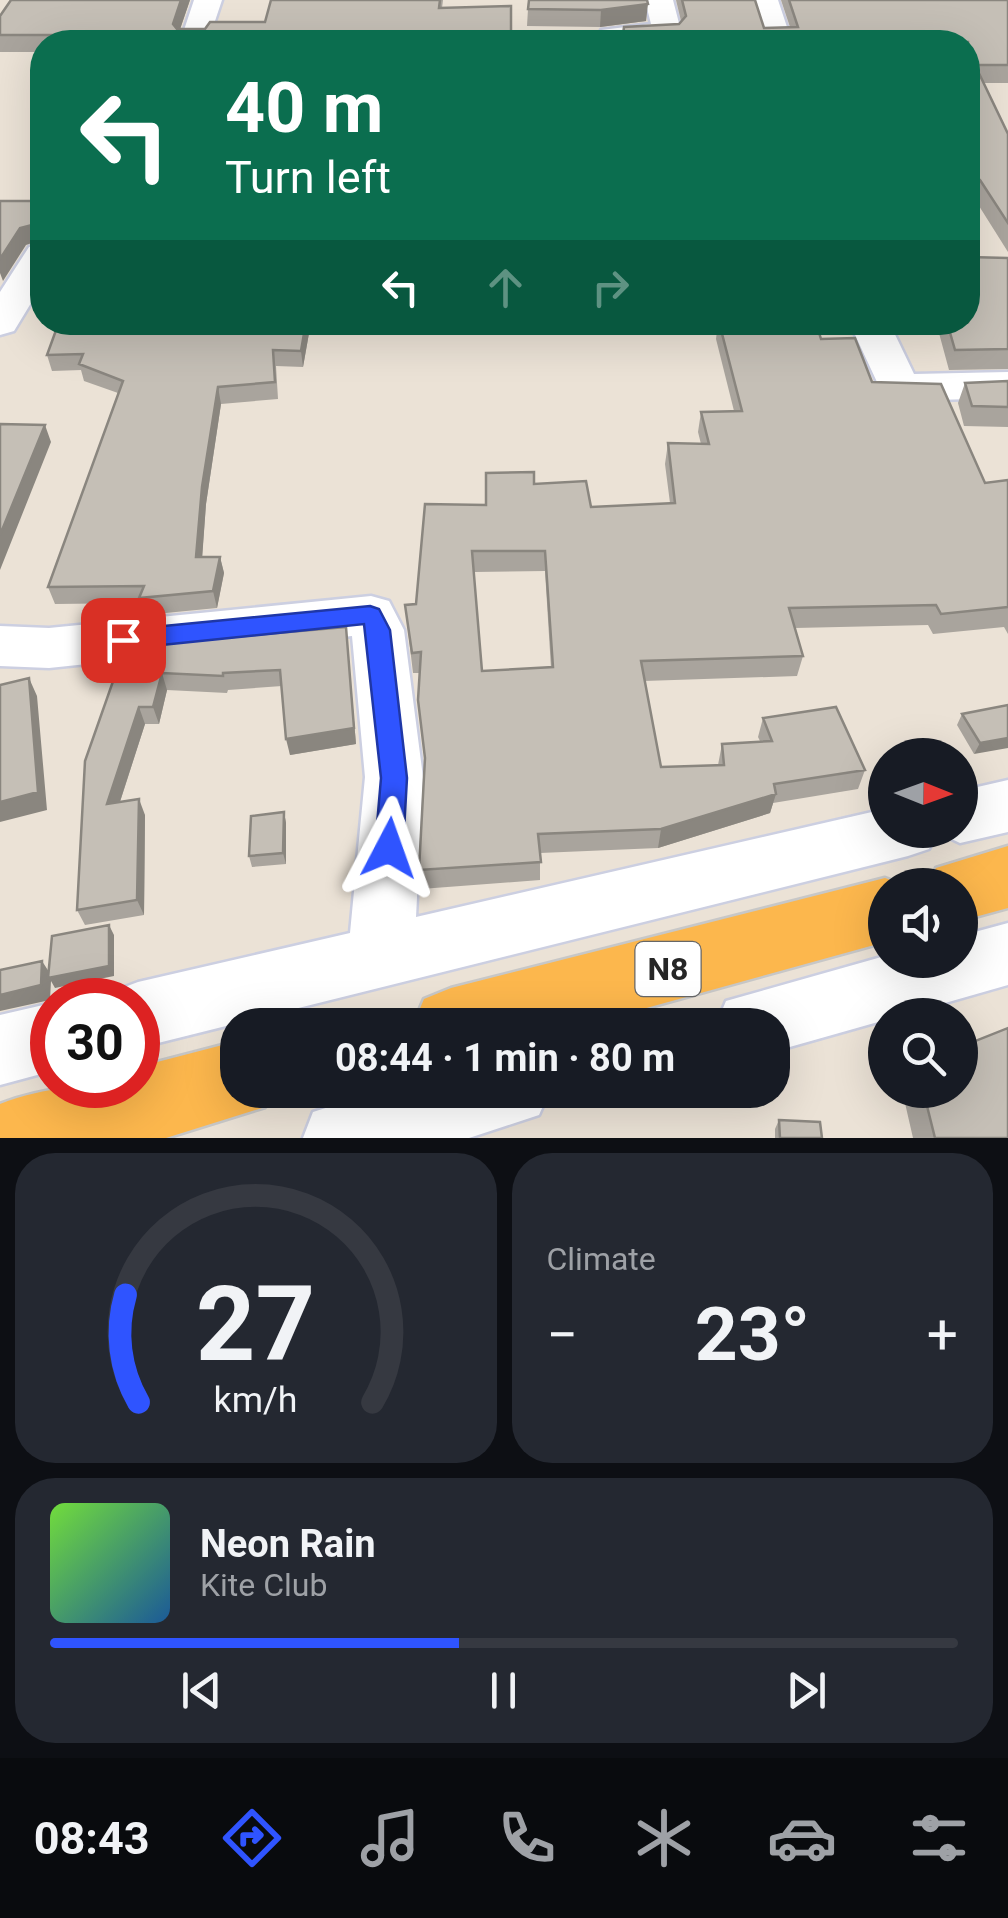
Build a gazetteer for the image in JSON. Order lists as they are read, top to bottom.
{
  "streets": {
    "highway": ["N8"]
  },
  "north": "right",
  "page": {
    "turn": ["40 m", "Turn left"],
    "limit": "30",
    "trip": "08:44 · 1 min · 80 m",
    "tile": "Climate",
    "heat": ["−", "23°", "+"],
    "song": ["Neon Rain", "Kite Club"],
    "tabs": "08:43",
    "gauge": ["27", "km/h"]
  }
}
